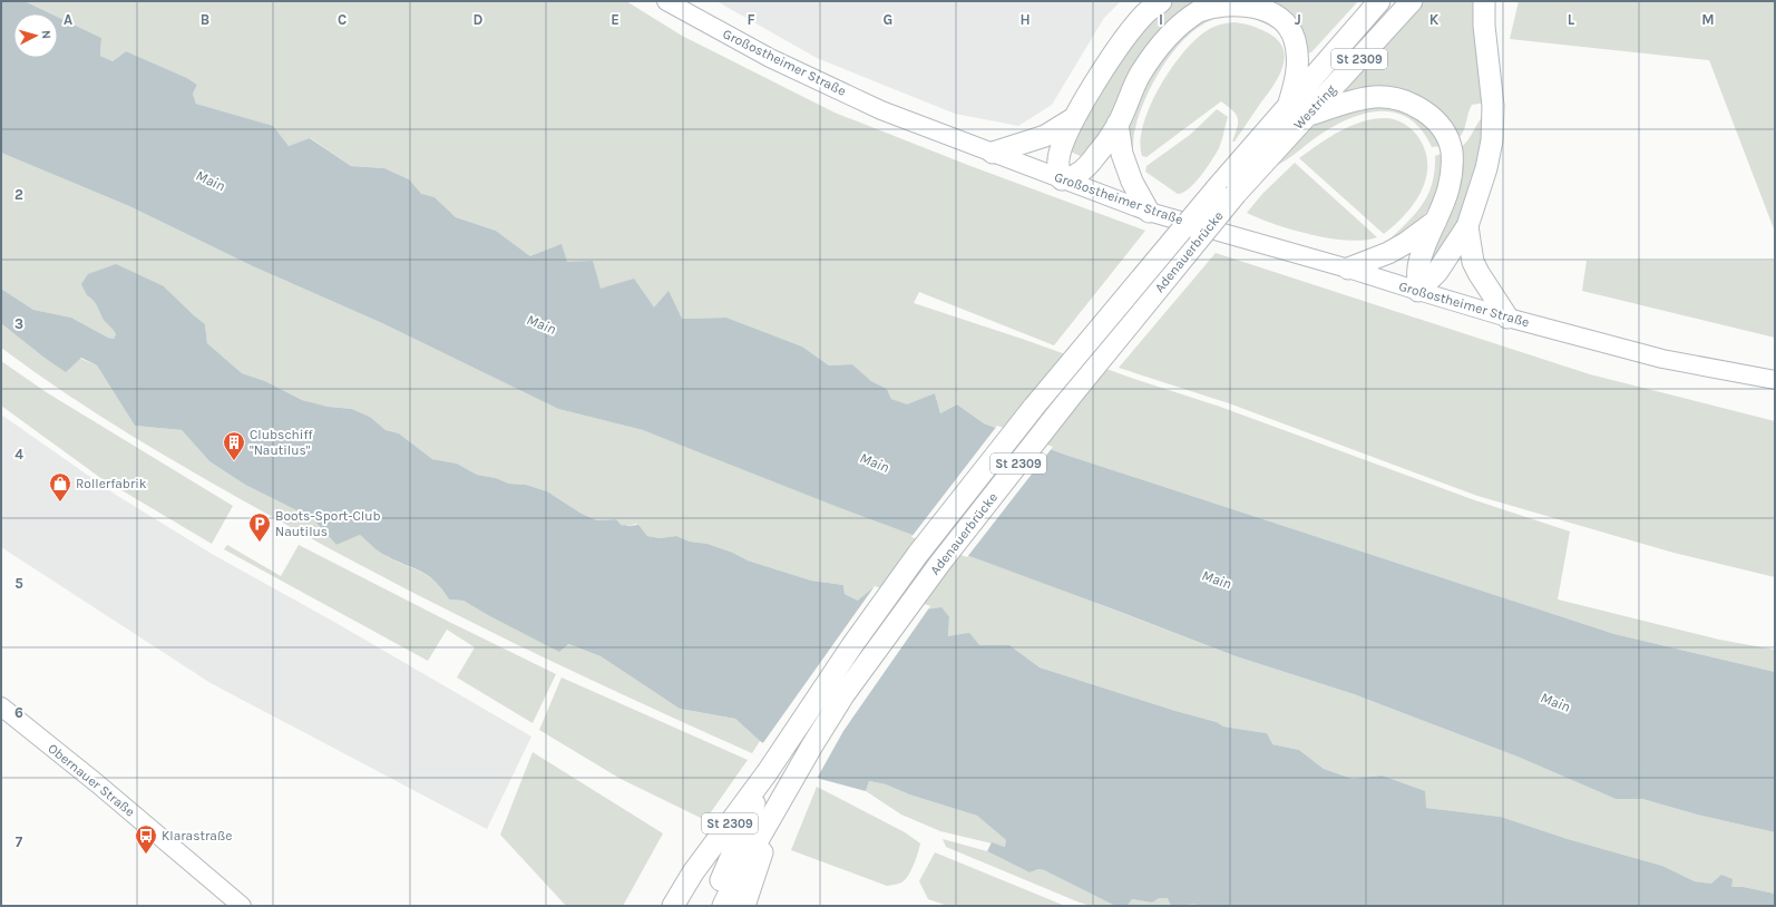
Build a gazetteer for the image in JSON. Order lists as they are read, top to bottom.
{
  "streets": {
    "highway": ["St 2309", "Westring", "Adenauerbrücke"],
    "main road": ["Großostheimer Straße", "Obernauer Straße"]
  },
  "crossings": [
    ["St 2309", "Adenauerbrücke"],
    ["Westring", "Adenauerbrücke"]
  ],
  "water": ["Main"],
  "places": {
    "building": ["Clubschiff \"Nautilus\""],
    "shop": ["Rollerfabrik"],
    "parking": ["Boots-Sport-Club Nautilus"],
    "bus stop": ["Klarastraße"]
  },
  "north": "right",
  "grid": {
    "columns": [
      "A",
      "B",
      "C",
      "D",
      "E",
      "F",
      "G",
      "H",
      "I",
      "J",
      "K",
      "L",
      "M"
    ],
    "rows": [
      "2",
      "3",
      "4",
      "5",
      "6",
      "7"
    ]
  }
}
